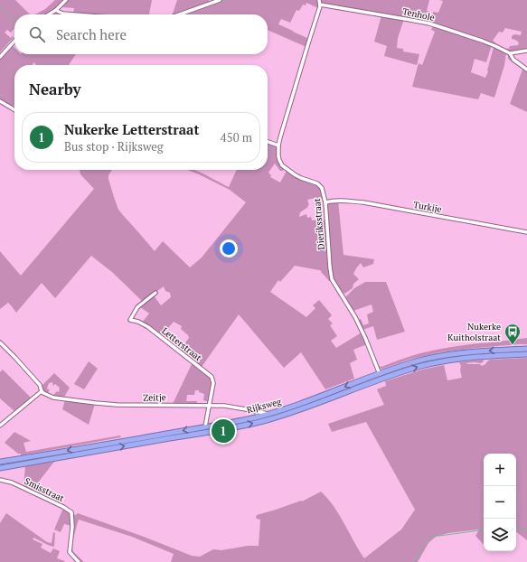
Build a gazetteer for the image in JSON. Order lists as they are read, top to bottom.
{
  "streets": {
    "highway": ["Rijksweg"],
    "street": [
      "Tenhole",
      "Turkije",
      "Dieriksstraat",
      "Letterstraat",
      "Zeitje",
      "Smisstraat"
    ]
  },
  "crossings": [
    ["Tenhole", "Dieriksstraat"],
    ["Turkije", "Dieriksstraat"],
    ["Dieriksstraat", "Rijksweg"],
    ["Letterstraat", "Zeitje"],
    ["Letterstraat", "Rijksweg"],
    ["Zeitje", "Rijksweg"]
  ],
  "places": {
    "bus stop": ["Nukerke Kuitholstraat"]
  },
  "page": {
    "search": "Search here",
    "heading": "Nearby",
    "list": [
      {
        "mark": "1",
        "name": "Nukerke Letterstraat",
        "note": "Bus stop · Rijksweg",
        "value": "450 m"
      }
    ],
    "pins": "1",
    "map_buttons": ["+", "−"]
  }
}
